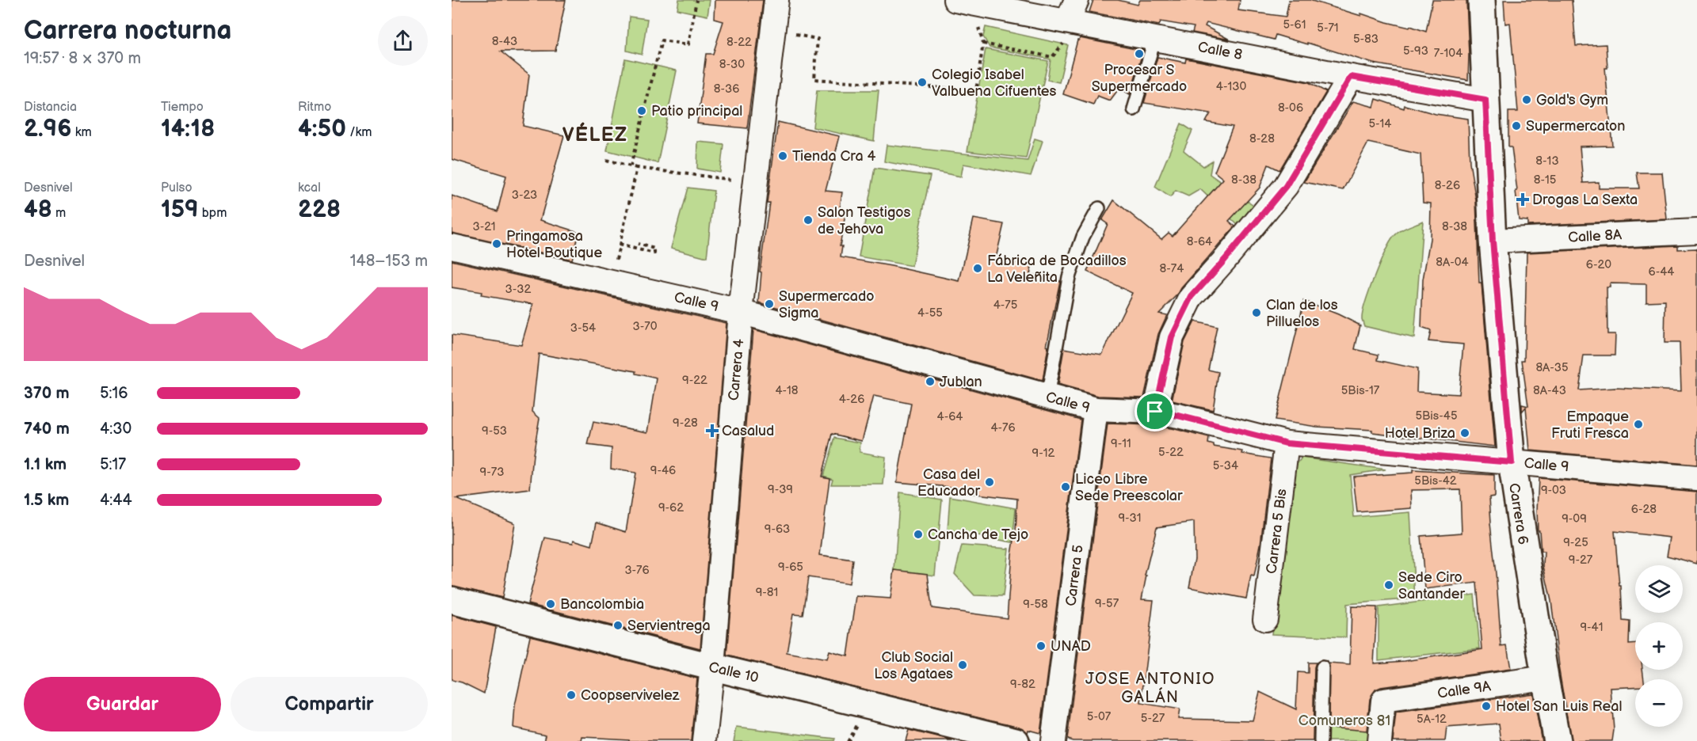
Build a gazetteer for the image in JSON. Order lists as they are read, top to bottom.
{
  "streets": {
    "main road": ["Carrera 6", "Calle 10"],
    "street": [
      "Calle 8",
      "Calle 8A",
      "Calle 9",
      "Carrera 4",
      "Carrera 5 Bis",
      "Carrera 5",
      "Calle 9A"
    ]
  },
  "crossings": [
    ["Calle 8", "Carrera 6"],
    ["Calle 8A", "Carrera 6"],
    ["Calle 9", "Carrera 4"],
    ["Calle 9", "Carrera 6"],
    ["Calle 9", "Carrera 5 Bis"],
    ["Calle 9", "Carrera 5"],
    ["Carrera 4", "Calle 10"],
    ["Carrera 6", "Calle 9A"]
  ],
  "districts": ["VÉLEZ", "JOSE ANTONIO GALÁN"],
  "parks": ["Comuneros 81"],
  "places": {
    "other": [
      "Procesar S Supermercado",
      "Colegio Isabel Valbuena Cifuentes",
      "Gold's Gym",
      "Patio principal",
      "Supermercaton",
      "Tienda Cra 4",
      "Salon Testigos de Jehova",
      "Pringamosa Hotel Boutique",
      "Fábrica de Bocadillos La Veleñita",
      "Supermercado Sigma",
      "Clan de los Pilluelos",
      "Jublan",
      "Empaque Fruti Fresca",
      "Hotel Briza",
      "Casa del Educador",
      "Liceo Libre Sede Preescolar",
      "Cancha de Tejo",
      "Sede Ciro Santander",
      "Bancolombia",
      "Servientrega",
      "UNAD",
      "Club Social Los Agataes",
      "Coopservivelez",
      "Hotel San Luis Real"
    ],
    "health": ["Drogas La Sexta", "Casalud"]
  },
  "house_numbers": [
    "5-61",
    "5-71",
    "5-83",
    "8-43",
    "8-22",
    "5-93",
    "7-104",
    "8-30",
    "4-130",
    "8-36",
    "8-06",
    "5-14",
    "8-28",
    "8-13",
    "8-38",
    "8-15",
    "8-26",
    "3-23",
    "3-21",
    "8-38",
    "8-64",
    "8A-04",
    "6-20",
    "8-74",
    "6-44",
    "3-32",
    "4-75",
    "4-55",
    "3-70",
    "3-54",
    "8A-35",
    "9-22",
    "4-18",
    "5Bis-17",
    "8A-43",
    "4-26",
    "5Bis-45",
    "4-64",
    "9-28",
    "4-76",
    "9-53",
    "9-11",
    "5-22",
    "9-12",
    "5-34",
    "9-46",
    "9-73",
    "5Bis-42",
    "9-39",
    "9-03",
    "9-62",
    "6-28",
    "9-31",
    "9-09",
    "9-63",
    "9-25",
    "9-27",
    "9-65",
    "3-76",
    "9-81",
    "9-57",
    "9-58",
    "9-41",
    "9-82",
    "5-07",
    "5-27",
    "5A-12"
  ],
  "page": {
    "heading": ["Carrera nocturna", "19:57 · 8 × 370 m"],
    "stats": [
      ["Distancia", "2.96 km"],
      ["Tiempo", "14:18"],
      ["Ritmo", "4:50 /km"],
      ["Desnivel", "48 m"],
      ["Pulso", "159 bpm"],
      ["kcal", "228"]
    ],
    "chart": ["Desnivel", "148–153 m"],
    "list": [
      {
        "name": "370 m",
        "note": "5:16"
      },
      {
        "name": "740 m",
        "note": "4:30"
      },
      {
        "name": "1.1 km",
        "note": "5:17"
      },
      {
        "name": "1.5 km",
        "note": "4:44"
      }
    ],
    "map_buttons": ["+", "−"],
    "buttons": ["Guardar", "Compartir"]
  }
}
